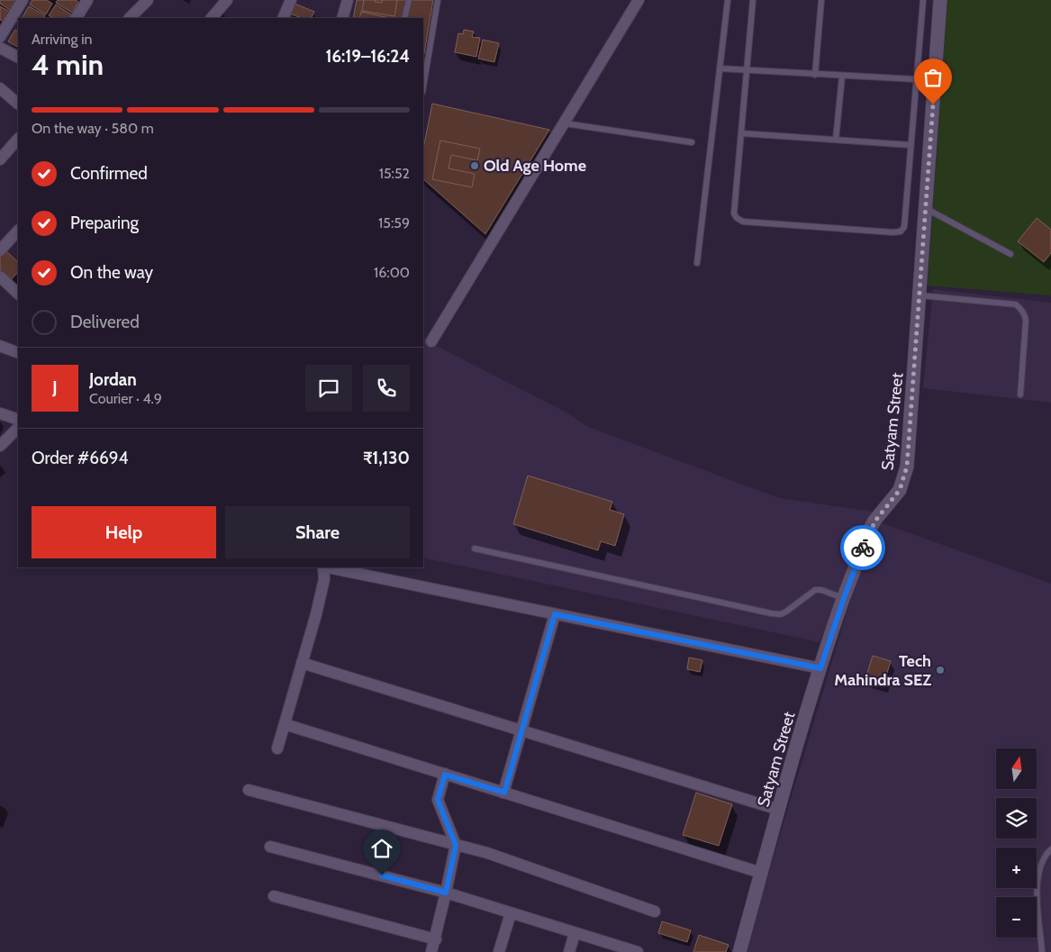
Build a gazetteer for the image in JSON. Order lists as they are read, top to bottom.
{
  "streets": {
    "street": ["Satyam Street"]
  },
  "places": ["Old Age Home", "Tech Mahindra SEZ"],
  "north": "top",
  "page": {
    "heading": ["4 min", "Arriving in", "16:19–16:24"],
    "panel": [
      "Jordan",
      "Courier · 4.9",
      "Order #6694",
      "₹1,130"
    ],
    "bar": "On the way · 580 m",
    "list": [
      ["Confirmed", "15:52"],
      ["Preparing", "15:59"],
      ["On the way", "16:00"],
      "Delivered"
    ],
    "round": "J",
    "buttons": ["Help", "Share"],
    "map_buttons": ["+", "−"]
  }
}
